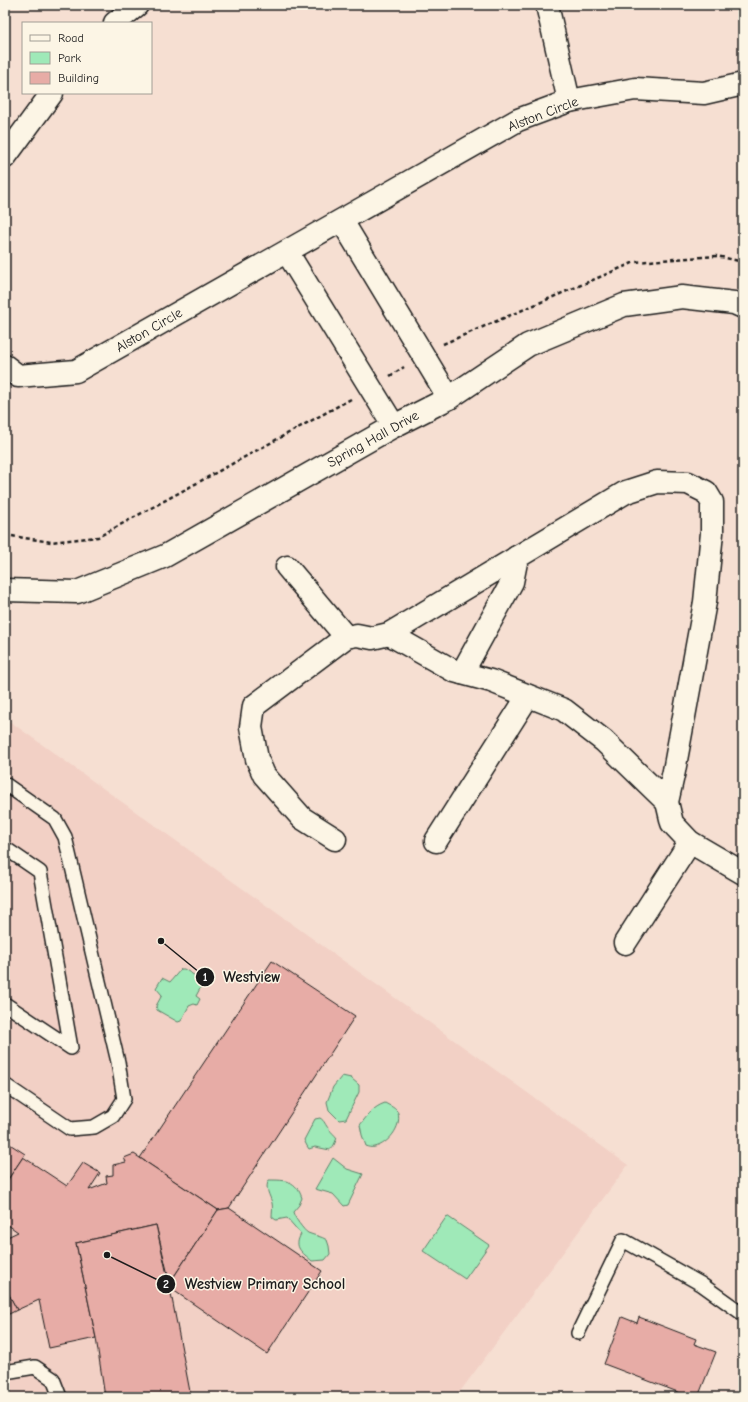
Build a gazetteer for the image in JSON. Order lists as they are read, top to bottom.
{
  "streets": {
    "street": ["Alston Circle", "Spring Hall Drive"]
  },
  "places": ["Westview", "Westview Primary School"],
  "legend": ["Road", "Park", "Building"]
}
